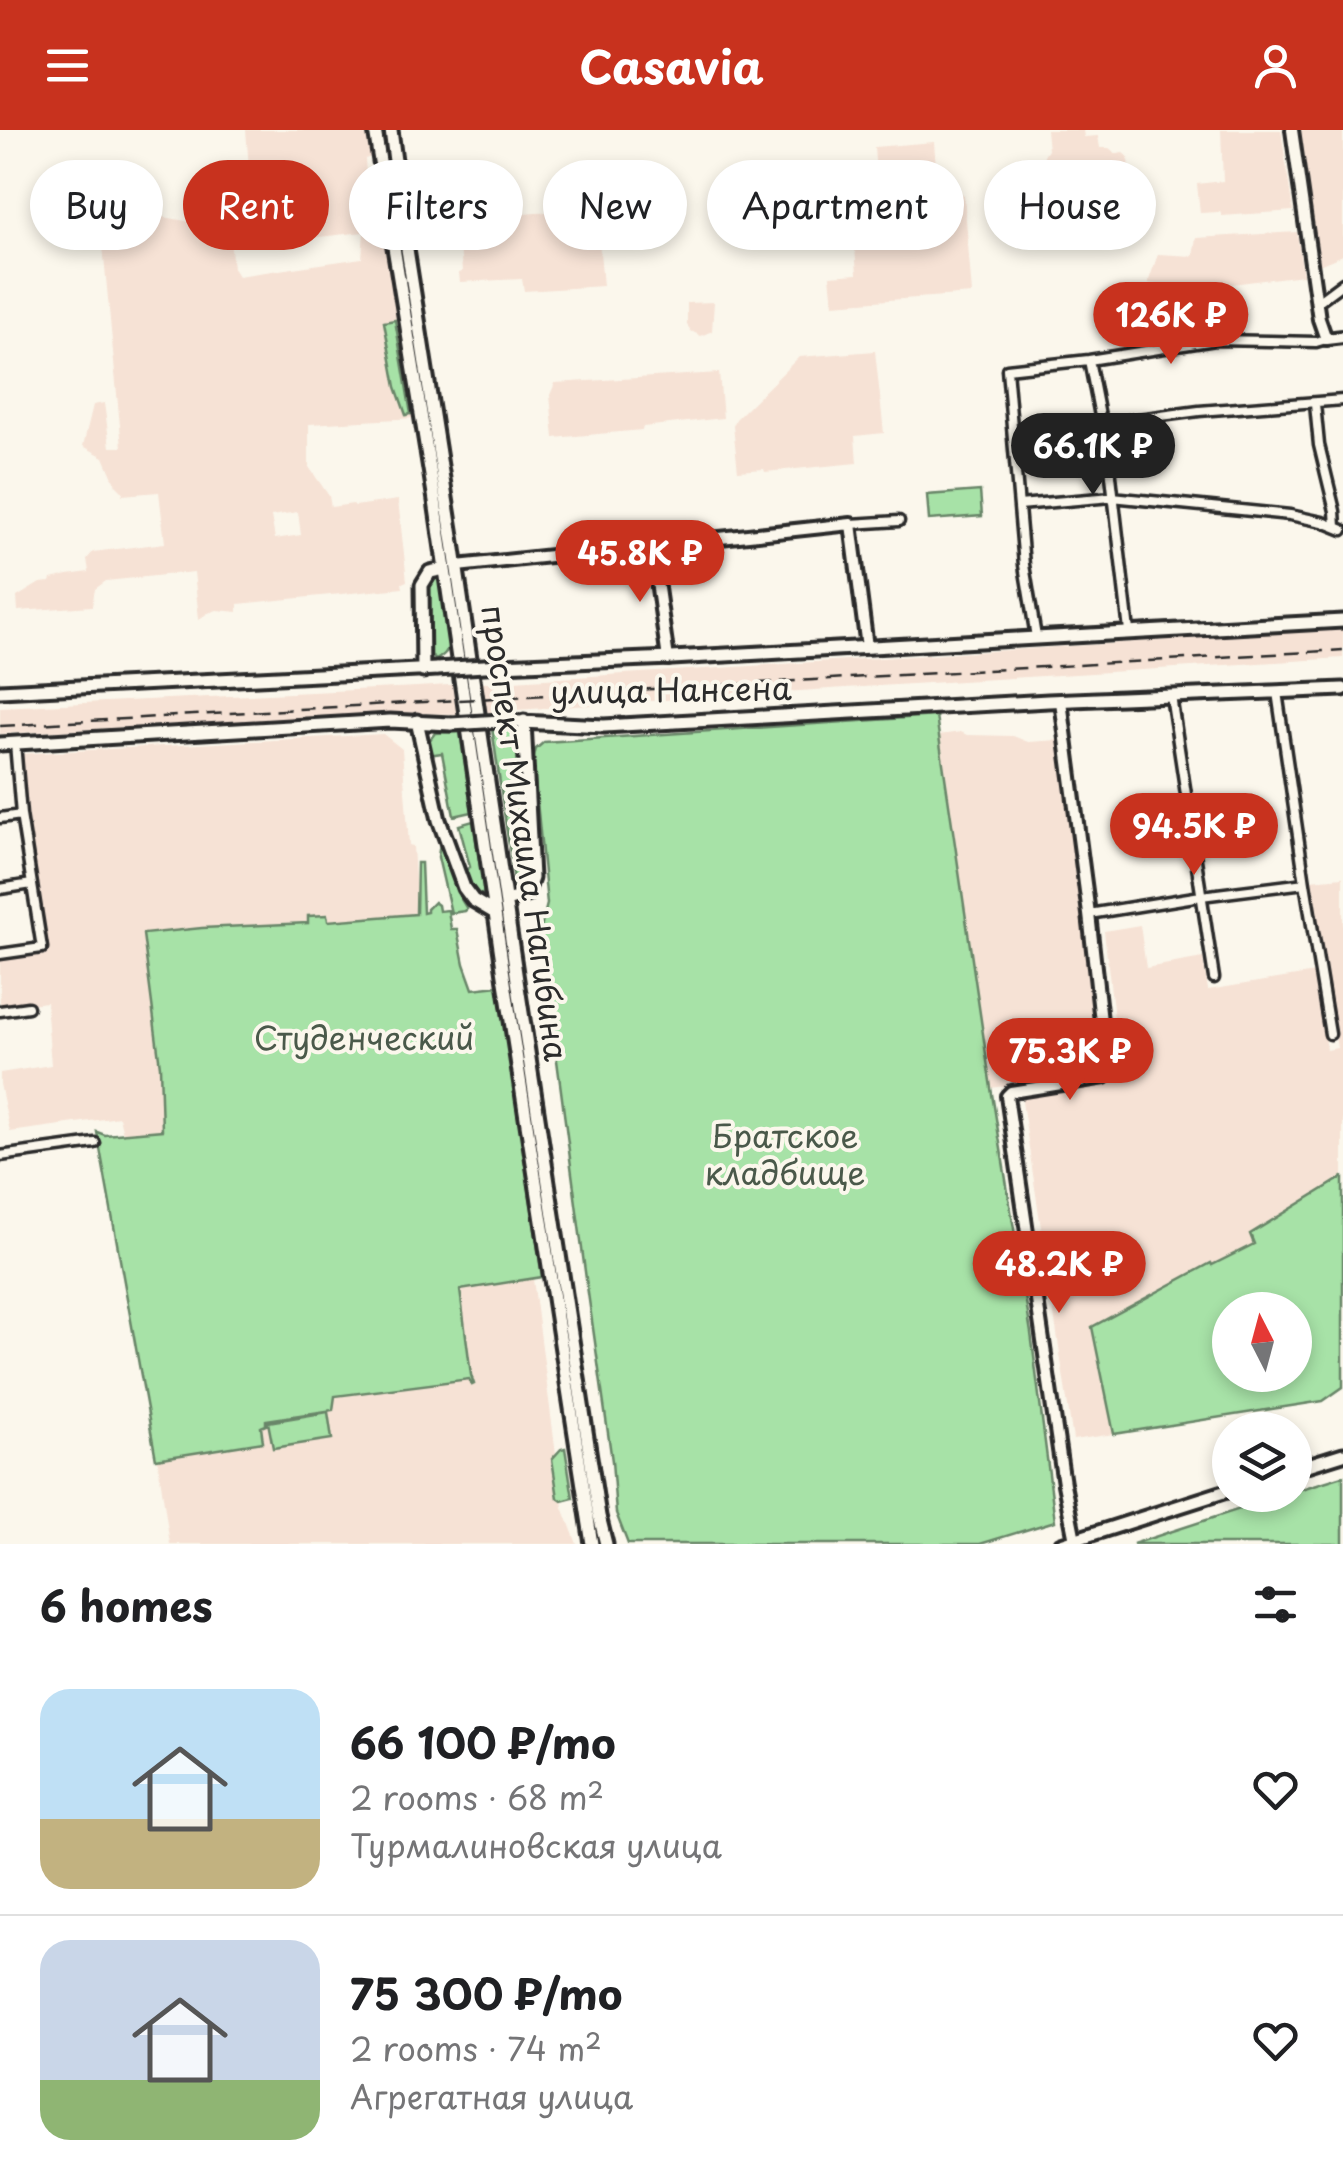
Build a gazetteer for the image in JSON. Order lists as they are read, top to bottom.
{
  "streets": {
    "main road": ["улица Нансена", "проспект Михаила Нагибина"]
  },
  "parks": ["Студенческий", "Братское кладбище"],
  "north": "top",
  "page": {
    "header": "Casavia",
    "chip": [
      "Buy",
      "Rent",
      "Filters",
      "New",
      "Apartment",
      "House"
    ],
    "price": [
      "126K ₽",
      "66.1K ₽",
      "45.8K ₽",
      "94.5K ₽",
      "75.3K ₽",
      "48.2K ₽"
    ],
    "heading": "6 homes",
    "list": [
      {
        "name": "66 100 ₽/mo",
        "note": "2 rooms · 68 m² · Турмалиновская улица"
      },
      {
        "name": "75 300 ₽/mo",
        "note": "2 rooms · 74 m² · Агрегатная улица"
      }
    ]
  }
}
